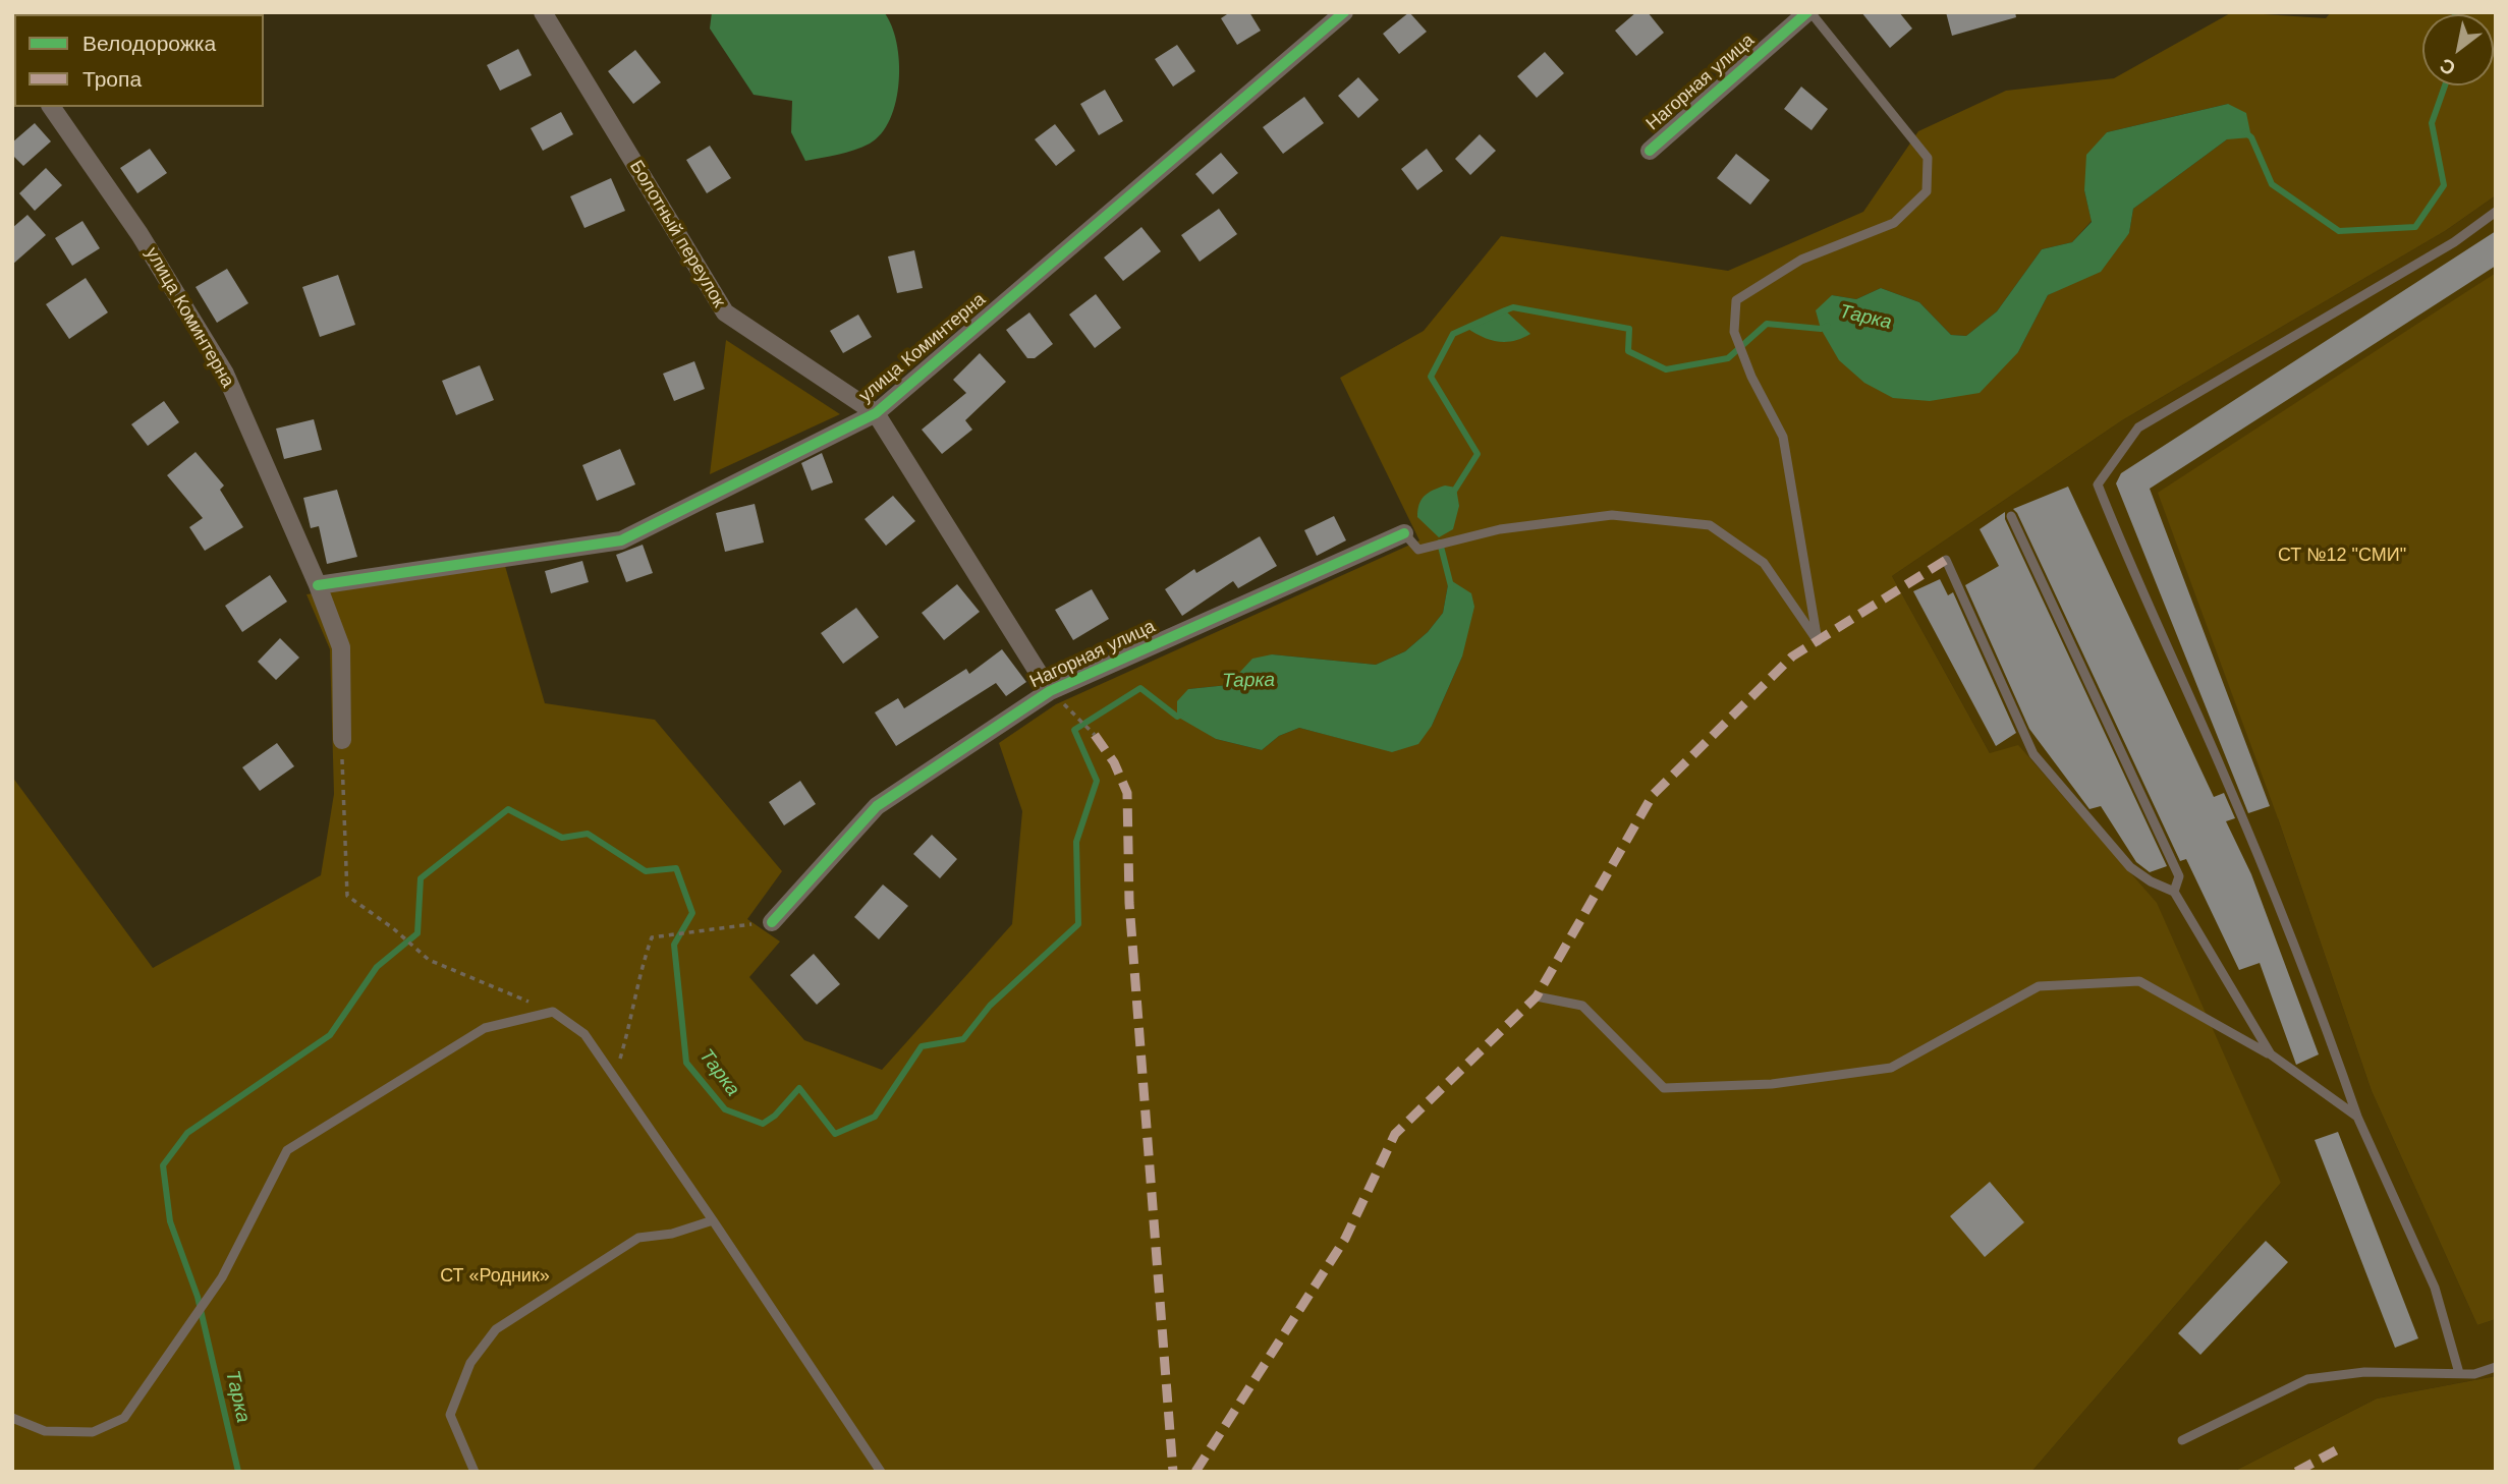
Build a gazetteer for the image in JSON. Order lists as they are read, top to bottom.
{
  "streets": {
    "street": ["Нагорная улица", "Болотный переулок", "улица Коминтерна"]
  },
  "crossings": [
    ["Нагорная улица", "Болотный переулок"],
    ["Болотный переулок", "улица Коминтерна"]
  ],
  "water": ["Тарка"],
  "parks": ["СТ №12 \"СМИ\"", "СТ «Родник»"],
  "legend": ["Велодорожка", "Тропа"],
  "north": "bottom left"
}
